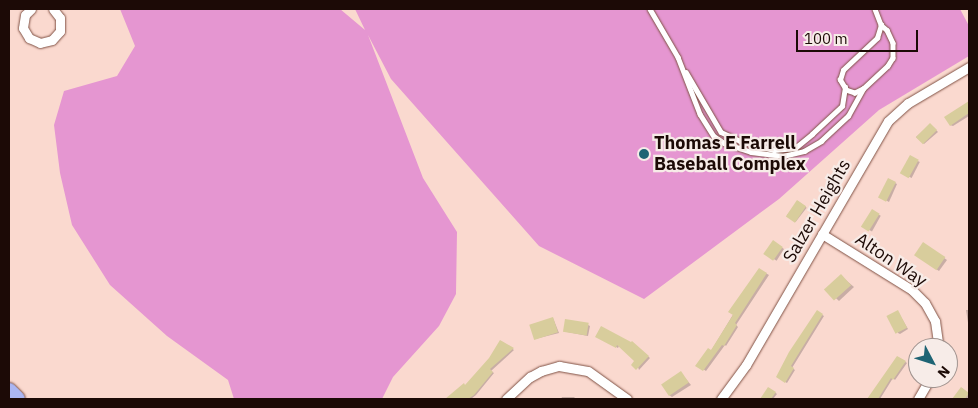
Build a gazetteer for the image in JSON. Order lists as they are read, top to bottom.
{
  "streets": {
    "street": ["Salzer Heights", "Alton Way"]
  },
  "crossings": [
    ["Salzer Heights", "Alton Way"]
  ],
  "places": ["Thomas E Farrell Baseball Complex"],
  "scale_bar": "100 m",
  "north": "bottom right"
}
